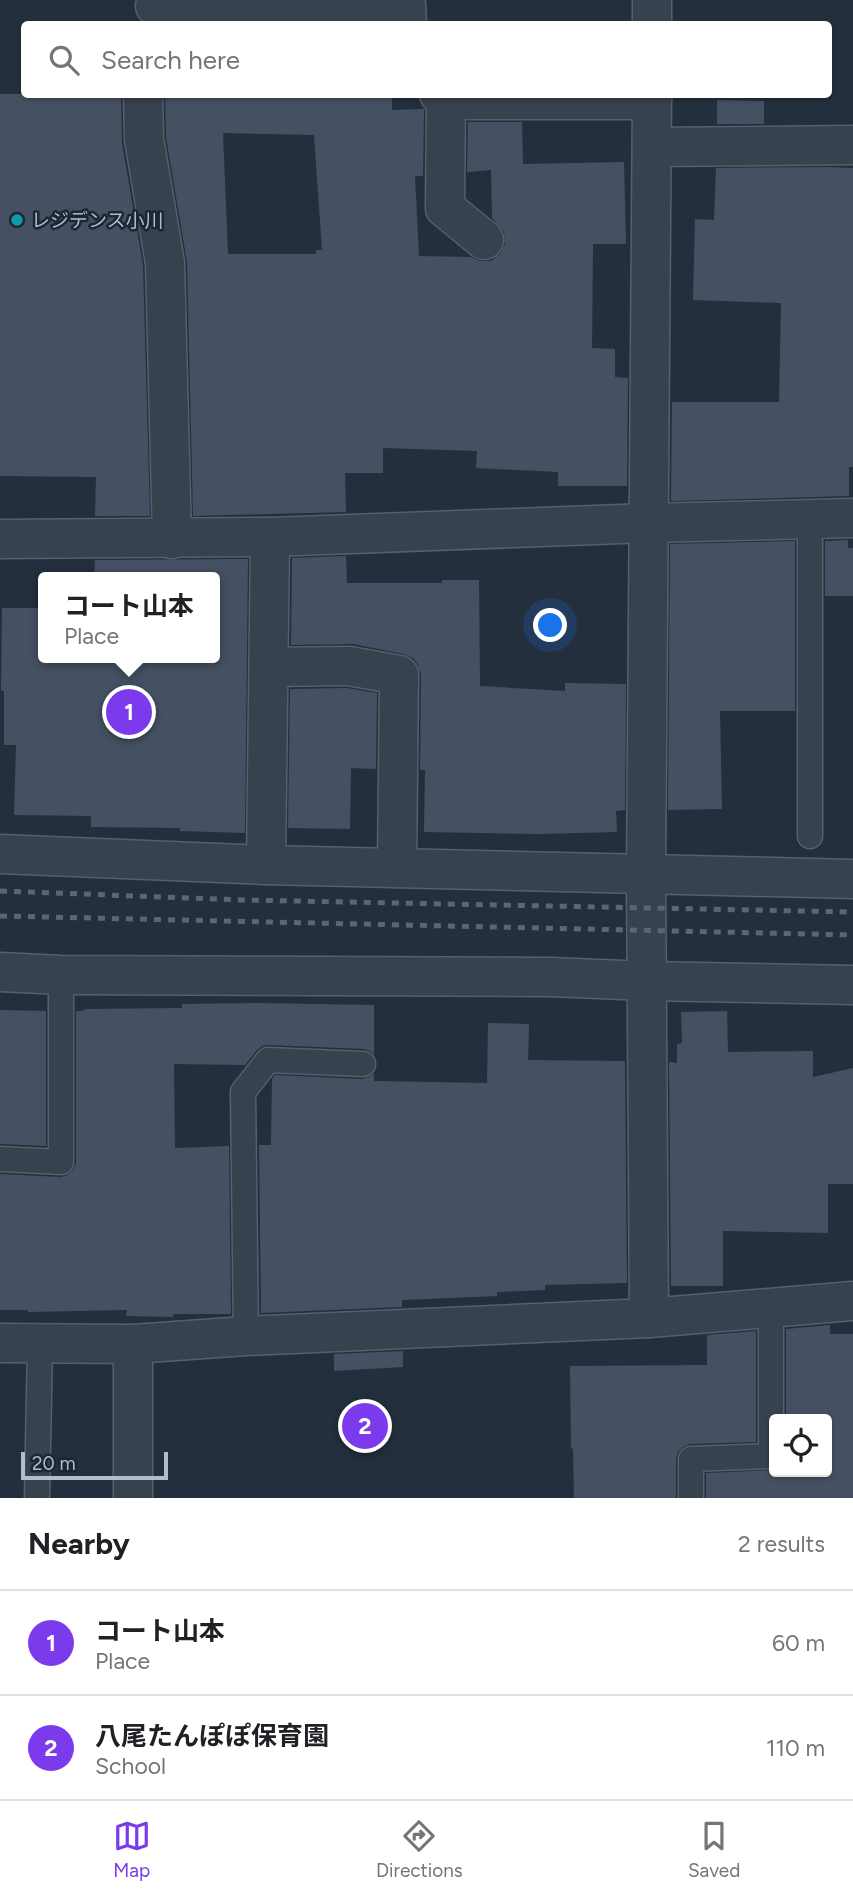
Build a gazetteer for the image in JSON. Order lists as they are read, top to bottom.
{
  "places": ["レジデンス小川"],
  "scale_bar": "20 m",
  "page": {
    "search": "Search here",
    "popup": ["コート山本", "Place"],
    "pins": ["1", "2"],
    "scale": "20 m",
    "heading": ["Nearby", "2 results"],
    "list": [
      {
        "mark": "1",
        "name": "コート山本",
        "note": "Place",
        "value": "60 m"
      },
      {
        "mark": "2",
        "name": "八尾たんぽぽ保育園",
        "note": "School",
        "value": "110 m"
      }
    ],
    "nav": ["Map", "Directions", "Saved"]
  }
}
